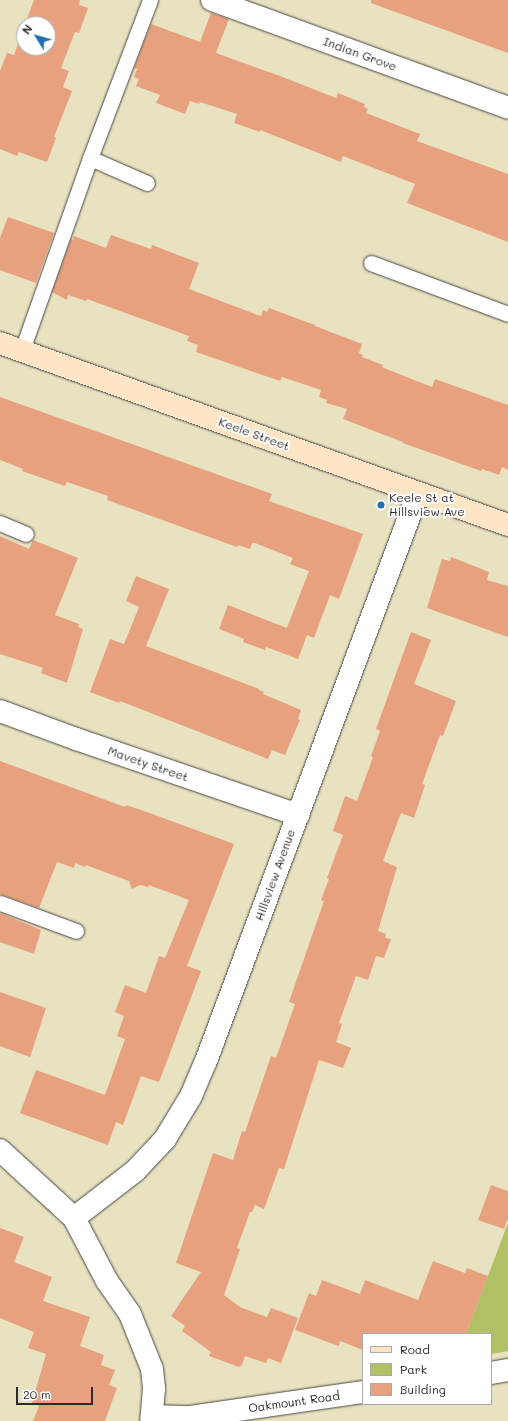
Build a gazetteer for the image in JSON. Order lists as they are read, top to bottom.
{
  "streets": {
    "main road": ["Keele Street"],
    "street": [
      "Indian Grove",
      "Mavety Street",
      "Hillsview Avenue",
      "Oakmount Road"
    ]
  },
  "crossings": [
    ["Keele Street", "Hillsview Avenue"],
    ["Mavety Street", "Hillsview Avenue"],
    ["Hillsview Avenue", "Oakmount Road"]
  ],
  "places": ["Keele St at Hillsview Ave"],
  "legend": ["Road", "Park", "Building"],
  "scale_bar": "20 m",
  "north": "top left"
}
